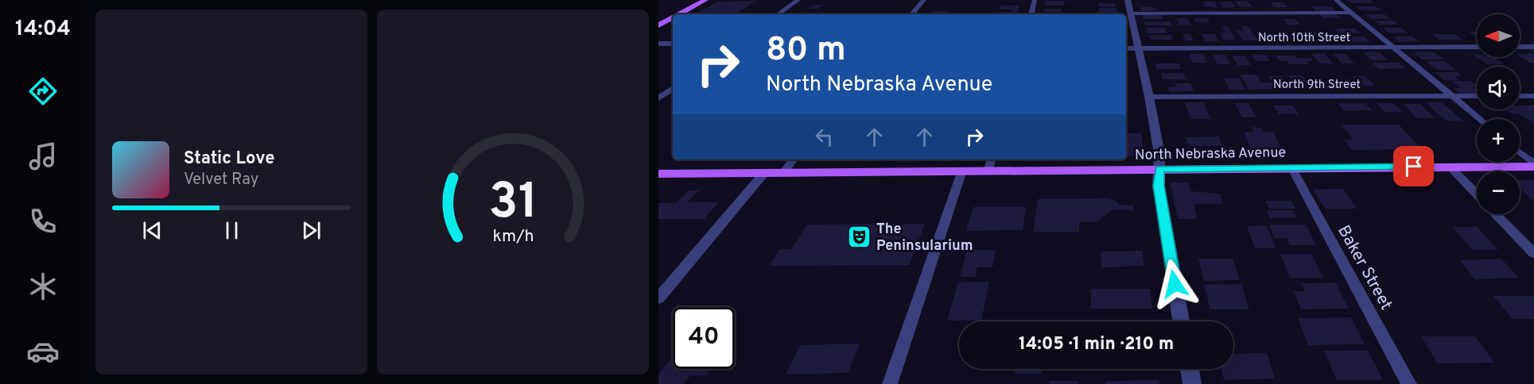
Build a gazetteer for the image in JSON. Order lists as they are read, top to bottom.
{
  "streets": {
    "main road": ["North Nebraska Avenue"],
    "street": ["North 10th Street", "North 9th Street", "Baker Street"]
  },
  "crossings": [
    ["North Nebraska Avenue", "Baker Street"]
  ],
  "places": {
    "theatre": ["The Peninsularium"]
  },
  "north": "left",
  "page": {
    "tabs": "14:04",
    "map_buttons": ["+", "−"],
    "turn": ["80 m", "North Nebraska Avenue"],
    "song": ["Static Love", "Velvet Ray"],
    "limit": "40",
    "trip": "14:05 · 1 min · 210 m",
    "gauge": ["31", "km/h"]
  }
}
